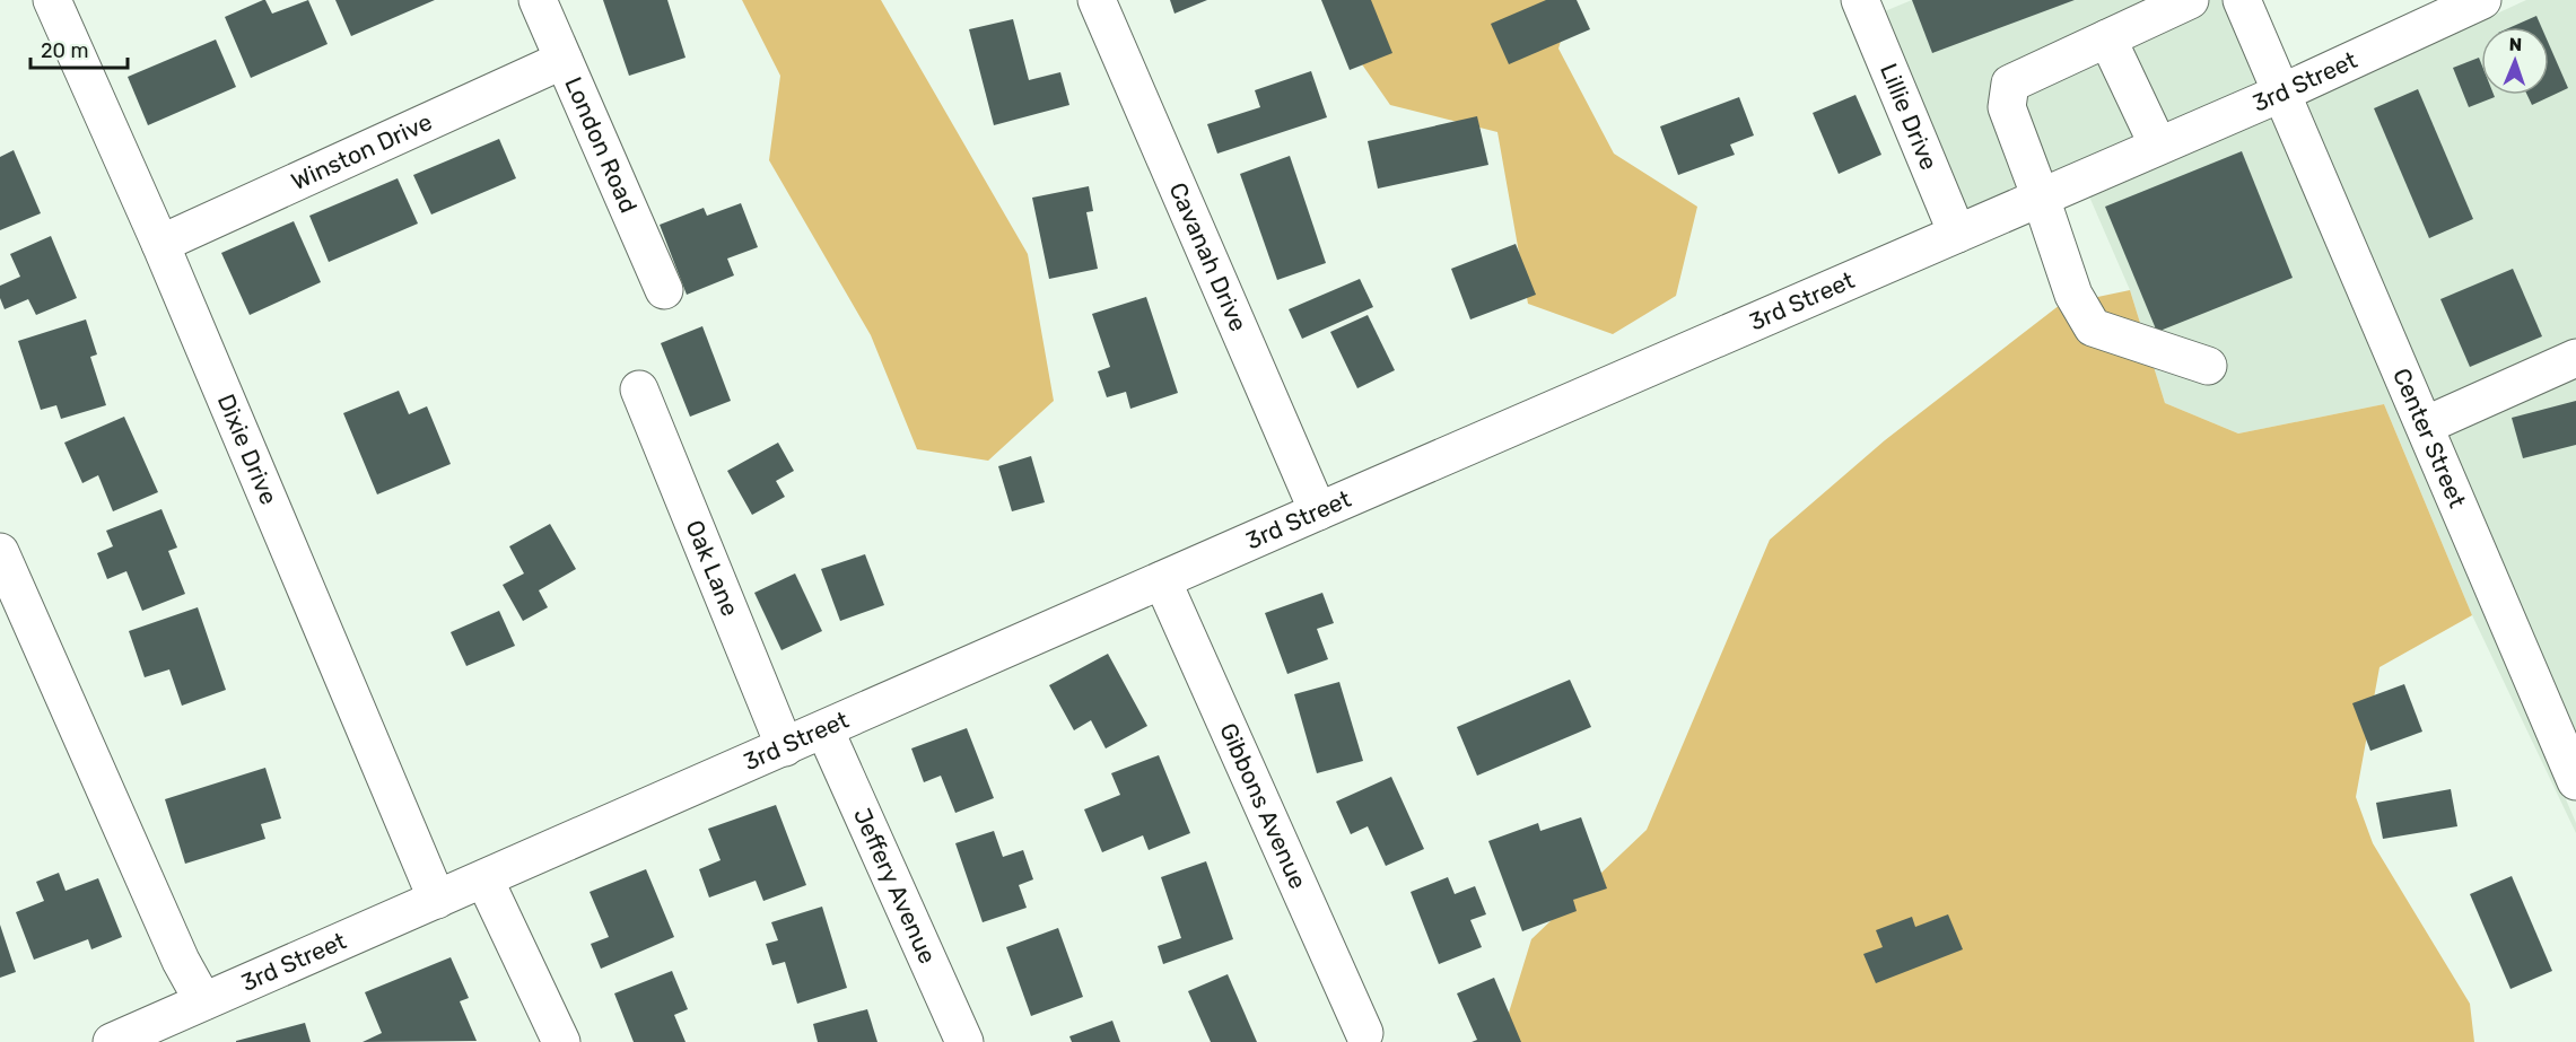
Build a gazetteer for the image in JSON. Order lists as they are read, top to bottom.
{
  "streets": {
    "street": [
      "3rd Street",
      "Lillie Drive",
      "London Road",
      "Winston Drive",
      "Cavanah Drive",
      "Center Street",
      "Dixie Drive",
      "Oak Lane",
      "Gibbons Avenue",
      "Jeffery Avenue"
    ]
  },
  "crossings": [
    ["3rd Street", "Lillie Drive"],
    ["3rd Street", "Cavanah Drive"],
    ["3rd Street", "Center Street"],
    ["3rd Street", "Dixie Drive"],
    ["3rd Street", "Oak Lane"],
    ["3rd Street", "Gibbons Avenue"],
    ["3rd Street", "Jeffery Avenue"],
    ["London Road", "Winston Drive"],
    ["Winston Drive", "Dixie Drive"]
  ],
  "scale_bar": "20 m",
  "north": "top"
}
